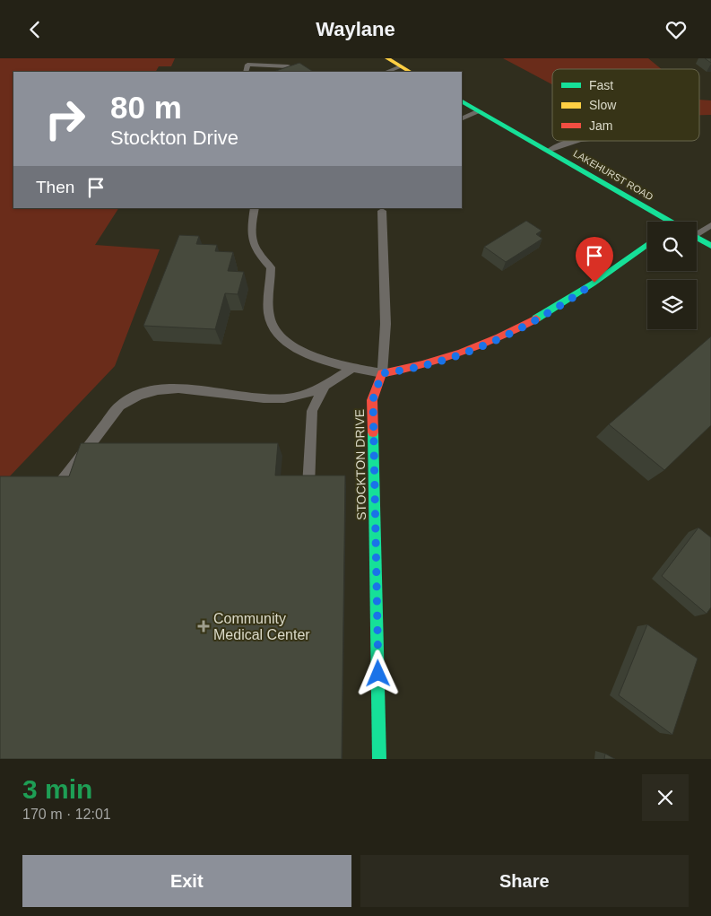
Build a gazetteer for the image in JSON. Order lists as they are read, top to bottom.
{
  "streets": {
    "street": ["LAKEHURST ROAD", "STOCKTON DRIVE"]
  },
  "places": {
    "health": ["Community Medical Center"]
  },
  "legend": ["Fast", "Slow", "Jam"],
  "page": {
    "header": "Waylane",
    "turn": ["80 m", "Stockton Drive"],
    "then": "Then",
    "heading": ["3 min", "170 m · 12:01"],
    "buttons": ["Exit", "Share"]
  }
}
